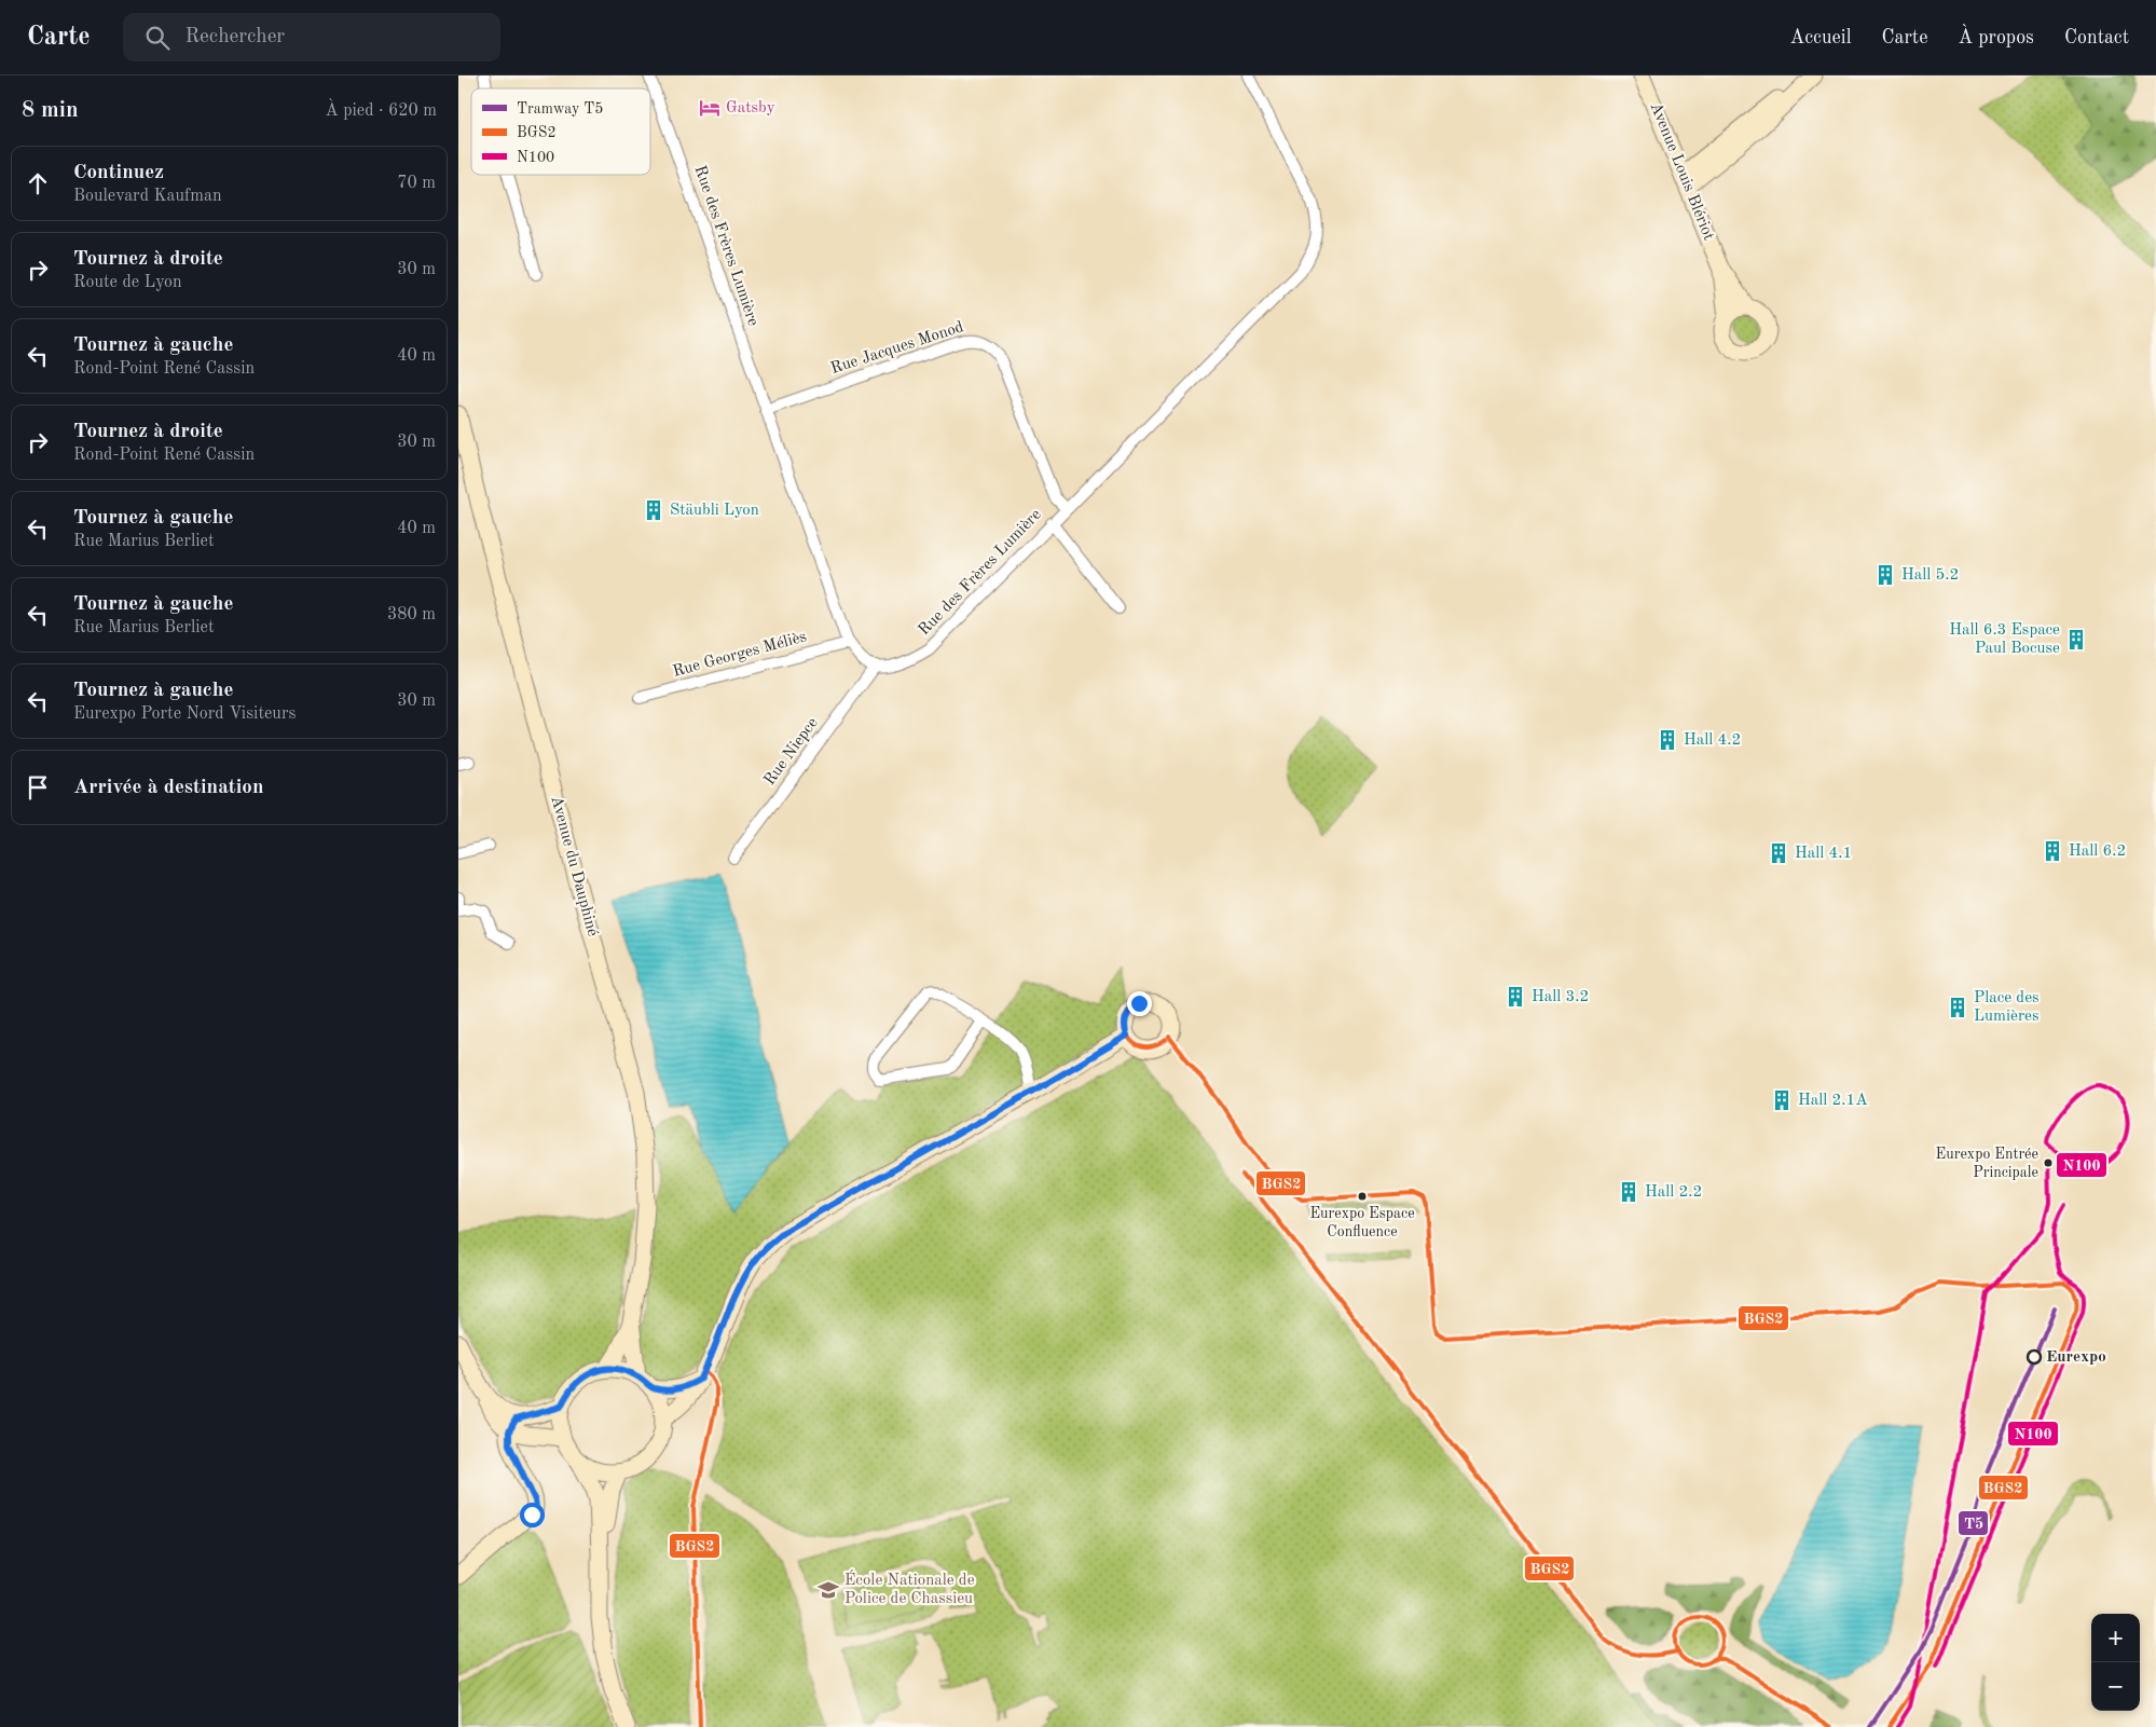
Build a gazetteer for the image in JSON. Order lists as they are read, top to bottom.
{
  "streets": {
    "street": [
      "Avenue Louis Blériot",
      "Rue des Frères Lumière",
      "Rue Jacques Monod",
      "Rue Georges Méliès",
      "Rue Niepce",
      "Avenue du Dauphiné"
    ]
  },
  "crossings": [
    ["Rue des Frères Lumière", "Rue Jacques Monod"],
    ["Rue des Frères Lumière", "Rue Georges Méliès"],
    ["Rue des Frères Lumière", "Rue Niepce"]
  ],
  "places": {
    "hotel": ["Gatsby"],
    "building": [
      "Stäubli Lyon",
      "Hall 5.2",
      "Hall 6.3 Espace Paul Bocuse",
      "Hall 4.2",
      "Hall 6.2",
      "Hall 4.1",
      "Hall 3.2",
      "Place des Lumières",
      "Hall 2.1A",
      "Hall 2.2"
    ],
    "other": ["Eurexpo Entrée Principale", "Eurexpo Espace Confluence", "Eurexpo"],
    "school or university": ["École Nationale de Police de Chassieu"]
  },
  "lines": ["transit line BGS2", "transit line N100", "tram line T5"],
  "legend": ["Tramway T5", "BGS2", "N100"],
  "page": {
    "header": "Carte",
    "search": "Rechercher",
    "nav": [
      "Accueil",
      "Carte",
      "À propos",
      "Contact"
    ],
    "heading": ["8 min", "À pied · 620 m"],
    "list": [
      ["Continuez", "Boulevard Kaufman", "70 m"],
      ["Tournez à droite", "Route de Lyon", "30 m"],
      ["Tournez à gauche", "Rond-Point René Cassin", "40 m"],
      ["Tournez à droite", "Rond-Point René Cassin", "30 m"],
      ["Tournez à gauche", "Rue Marius Berliet", "40 m"],
      ["Tournez à gauche", "Rue Marius Berliet", "380 m"],
      ["Tournez à gauche", "Eurexpo Porte Nord Visiteurs", "30 m"],
      "Arrivée à destination"
    ],
    "map_buttons": ["+", "−"]
  }
}
